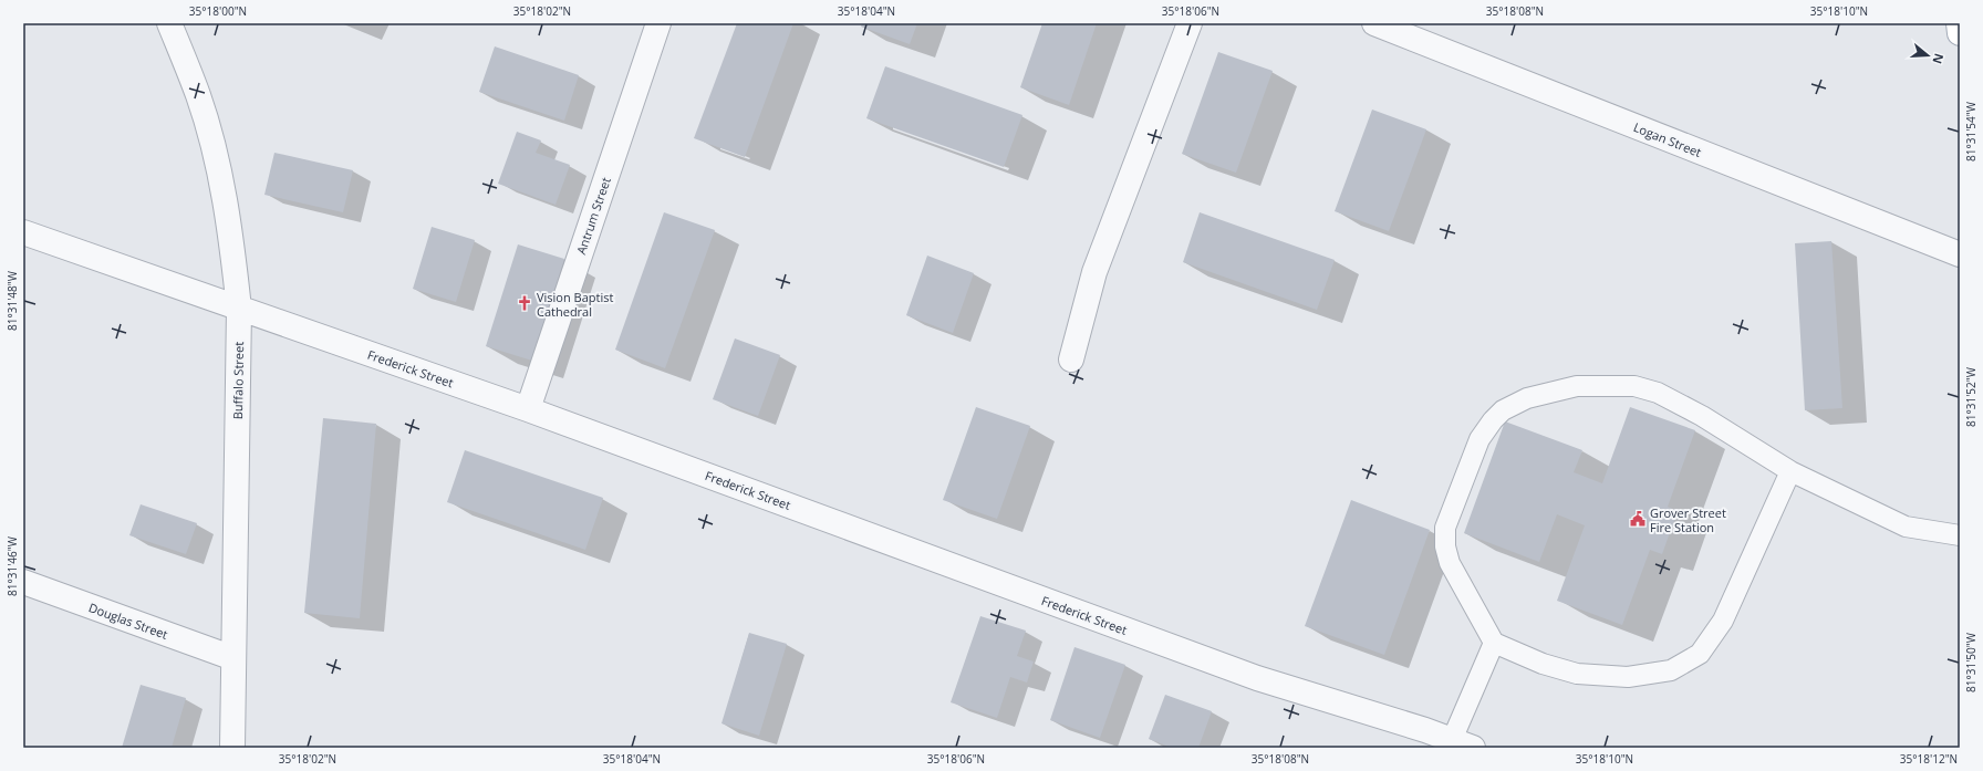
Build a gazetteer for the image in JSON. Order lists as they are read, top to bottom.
{
  "streets": {
    "street": [
      "Logan Street",
      "Antrum Street",
      "Frederick Street",
      "Buffalo Street",
      "Douglas Street"
    ]
  },
  "crossings": [
    ["Antrum Street", "Frederick Street"],
    ["Frederick Street", "Buffalo Street"],
    ["Buffalo Street", "Douglas Street"]
  ],
  "places": {
    "church": ["Vision Baptist Cathedral"],
    "public building": ["Grover Street Fire Station"]
  },
  "north": "right",
  "coordinates": [
    "35°18'00\"N",
    "35°18'02\"N",
    "35°18'04\"N",
    "35°18'06\"N",
    "35°18'08\"N",
    "35°18'10\"N",
    "81°31'54\"W",
    "81°31'48\"W",
    "81°31'52\"W",
    "81°31'46\"W",
    "81°31'50\"W",
    "35°18'12\"N"
  ]
}
